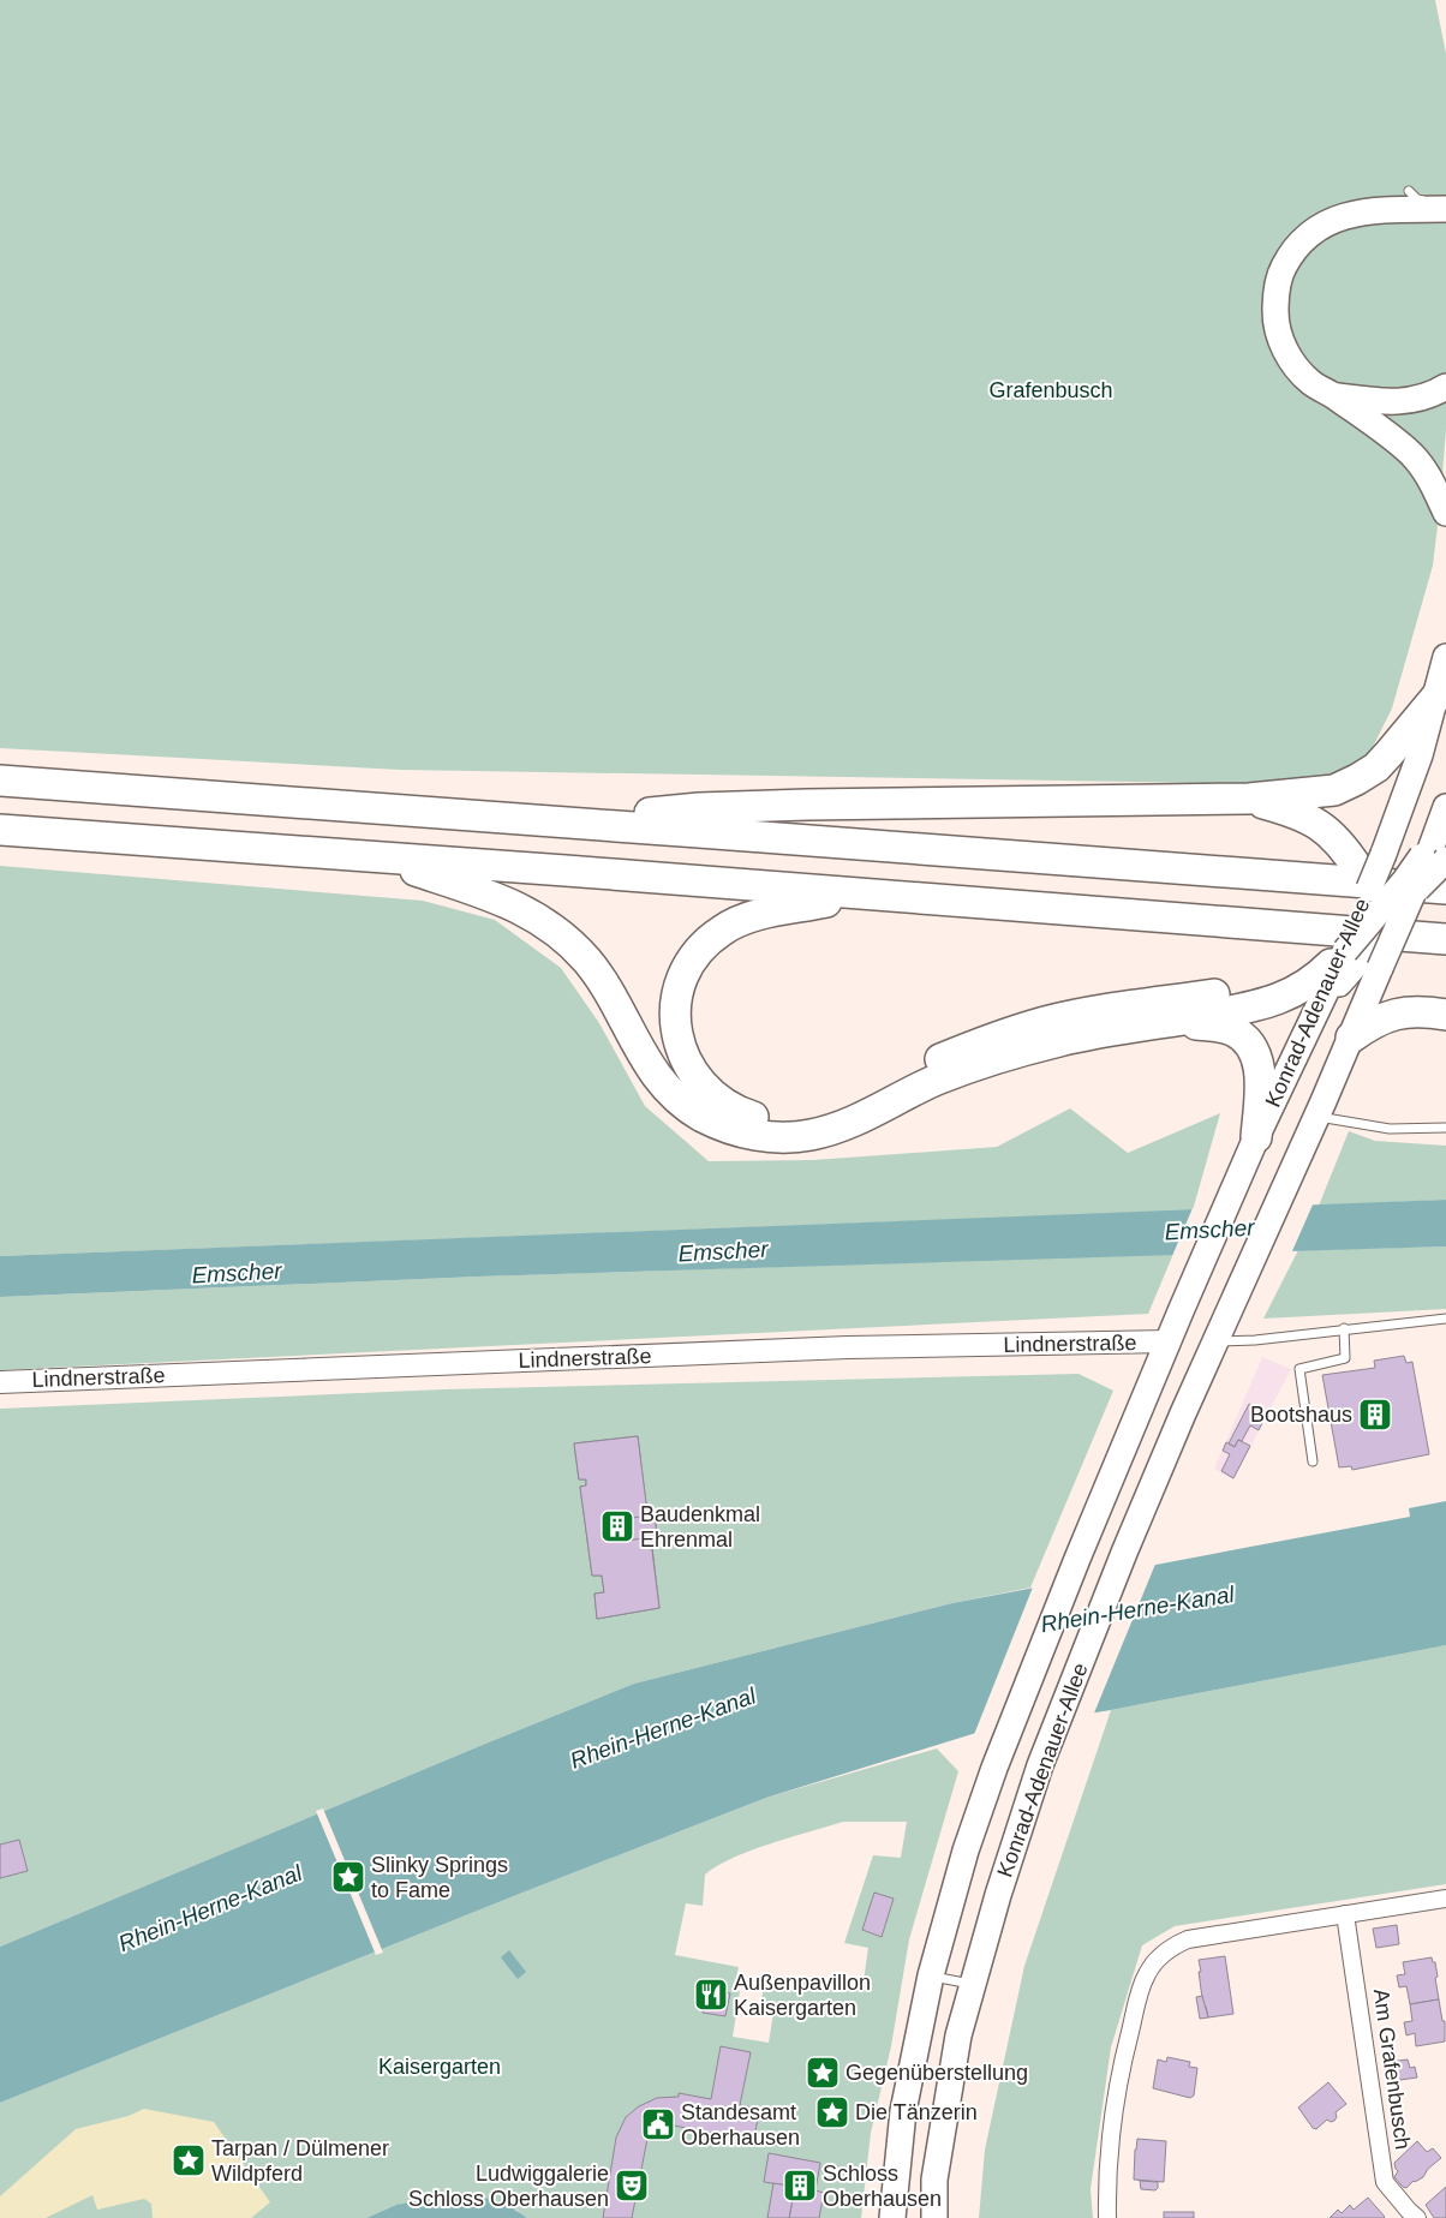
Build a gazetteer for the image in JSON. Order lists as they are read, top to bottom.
{
  "streets": {
    "main road": ["Konrad-Adenauer-Allee"],
    "street": ["Lindnerstraße", "Am Grafenbusch"]
  },
  "crossings": [
    ["Konrad-Adenauer-Allee", "Lindnerstraße"]
  ],
  "water": ["Emscher", "Rhein-Herne-Kanal"],
  "parks": ["Grafenbusch", "Kaisergarten"],
  "places": {
    "building": ["Bootshaus", "Baudenkmal Ehrenmal", "Schloss Oberhausen"],
    "place": [
      "Slinky Springs to Fame",
      "Gegenüberstellung",
      "Die Tänzerin",
      "Tarpan / Dülmener Wildpferd"
    ],
    "restaurant": ["Außenpavillon Kaisergarten"],
    "public building": ["Standesamt Oberhausen"],
    "theatre": ["Ludwiggalerie Schloss Oberhausen"]
  }
}
